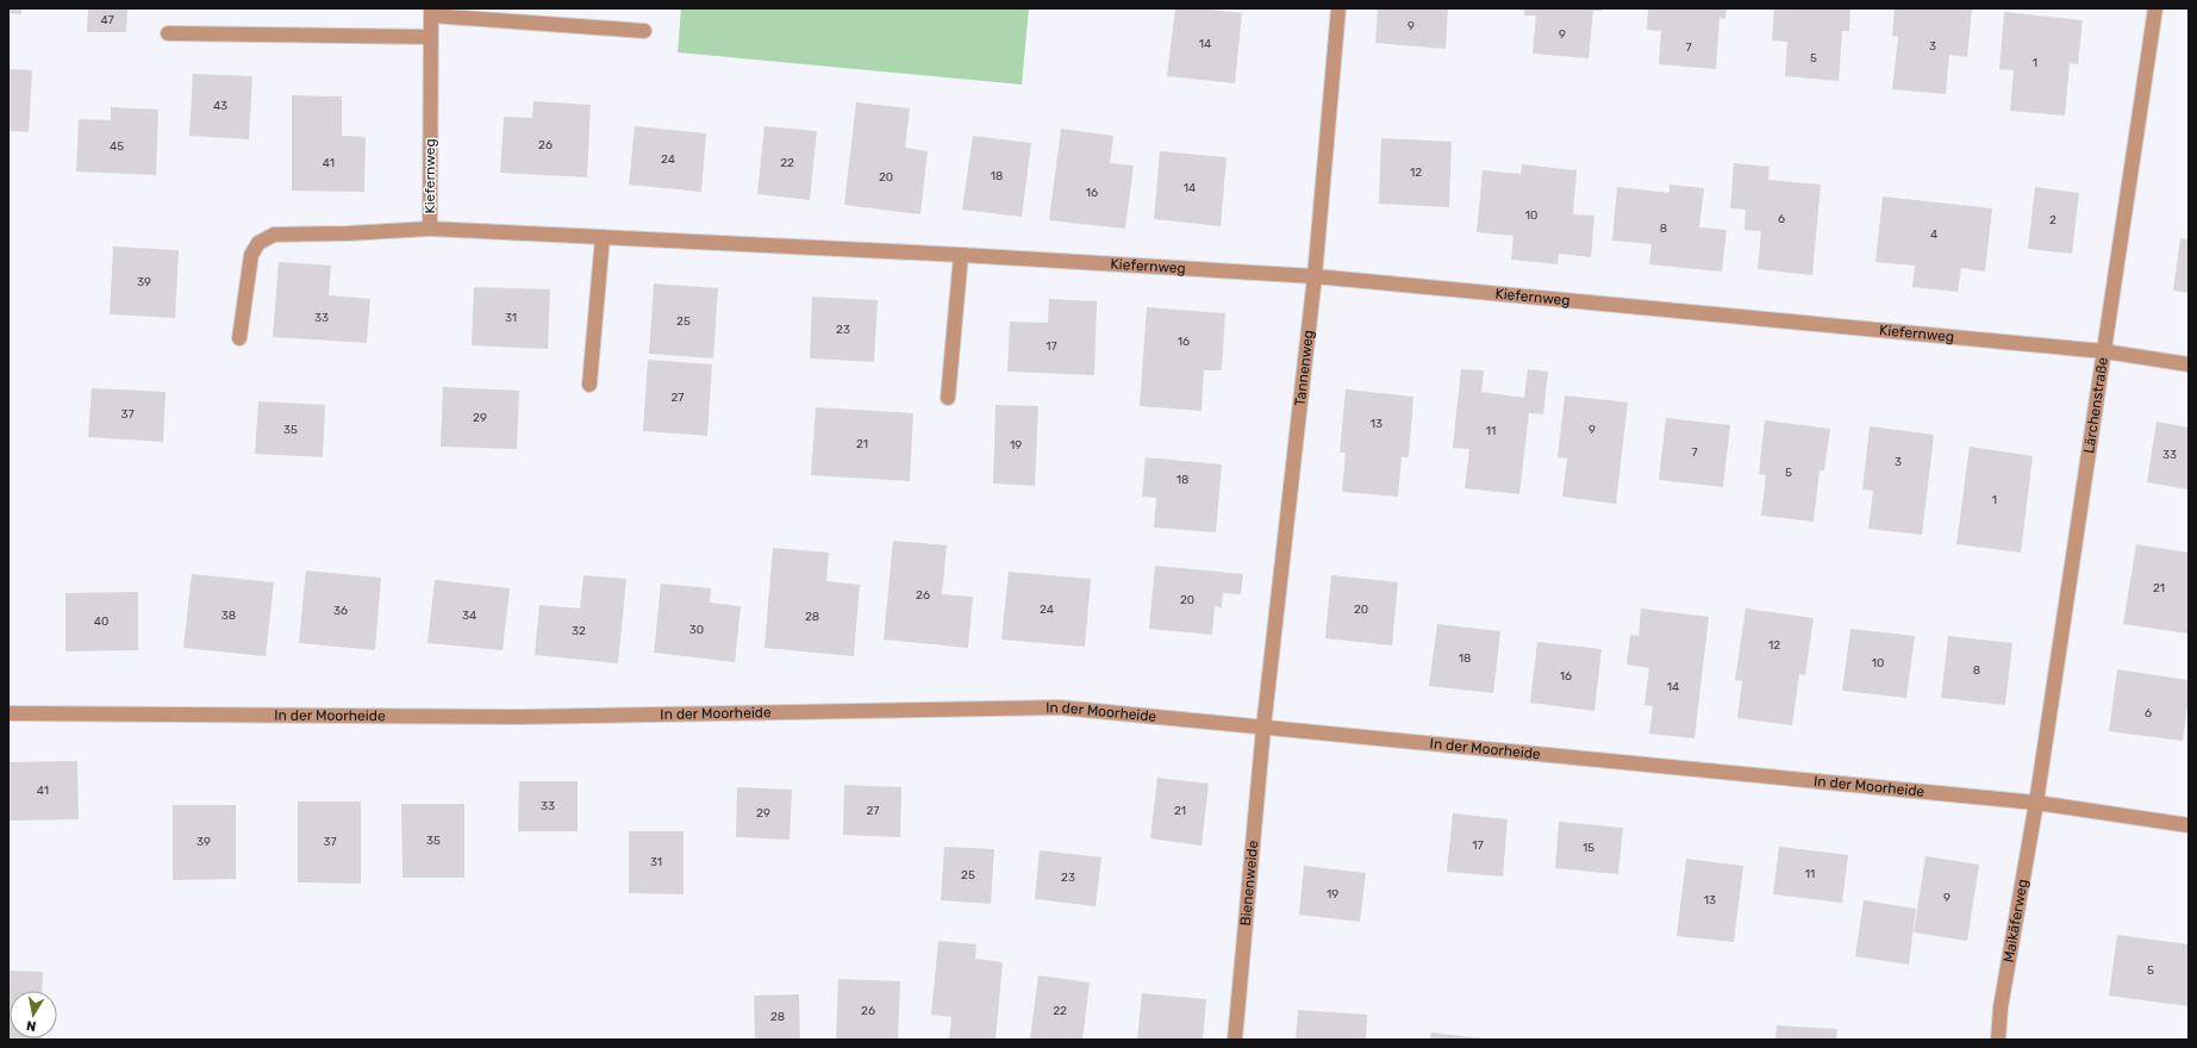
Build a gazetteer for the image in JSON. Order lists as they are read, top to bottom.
{
  "streets": {
    "street": [
      "Kiefernweg",
      "Tannenweg",
      "Lärchenstraße",
      "In der Moorheide",
      "Bienenweide",
      "Maikäferweg"
    ]
  },
  "crossings": [
    ["Kiefernweg", "Tannenweg"],
    ["Kiefernweg", "Lärchenstraße"],
    ["Tannenweg", "In der Moorheide"],
    ["Tannenweg", "Bienenweide"],
    ["Lärchenstraße", "In der Moorheide"],
    ["Lärchenstraße", "Maikäferweg"],
    ["In der Moorheide", "Bienenweide"],
    ["In der Moorheide", "Maikäferweg"]
  ],
  "house_numbers": [
    "47",
    "9",
    "9",
    "14",
    "3",
    "7",
    "5",
    "1",
    "43",
    "26",
    "45",
    "24",
    "41",
    "22",
    "12",
    "18",
    "20",
    "14",
    "16",
    "10",
    "6",
    "2",
    "8",
    "4",
    "39",
    "33",
    "31",
    "25",
    "23",
    "16",
    "17",
    "27",
    "37",
    "29",
    "13",
    "35",
    "9",
    "11",
    "21",
    "19",
    "7",
    "33",
    "3",
    "5",
    "18",
    "1",
    "21",
    "26",
    "20",
    "24",
    "20",
    "36",
    "38",
    "34",
    "28",
    "40",
    "30",
    "32",
    "12",
    "18",
    "10",
    "8",
    "16",
    "14",
    "6",
    "41",
    "33",
    "27",
    "21",
    "29",
    "35",
    "39",
    "37",
    "17",
    "15",
    "31",
    "11",
    "25",
    "23",
    "19",
    "9",
    "13",
    "5",
    "26",
    "22",
    "28"
  ],
  "north": "bottom"
}
